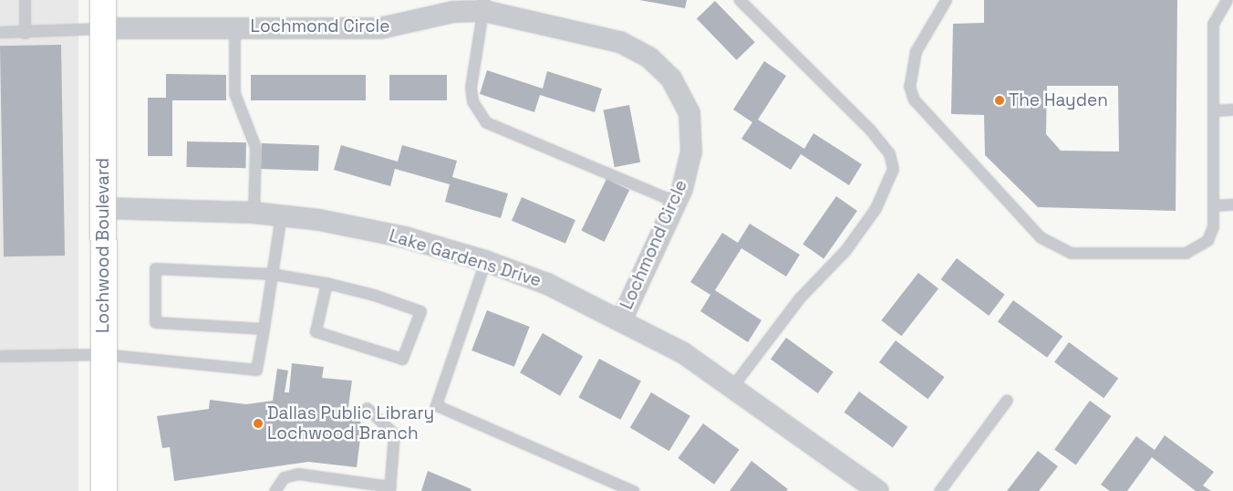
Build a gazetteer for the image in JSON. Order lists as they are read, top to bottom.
{
  "streets": {
    "street": ["Lochmond Circle", "Lochwood Boulevard", "Lake Gardens Drive"]
  },
  "crossings": [
    ["Lochmond Circle", "Lochwood Boulevard"],
    ["Lochmond Circle", "Lake Gardens Drive"],
    ["Lochwood Boulevard", "Lake Gardens Drive"]
  ],
  "places": ["The Hayden", "Dallas Public Library Lochwood Branch"]
}
